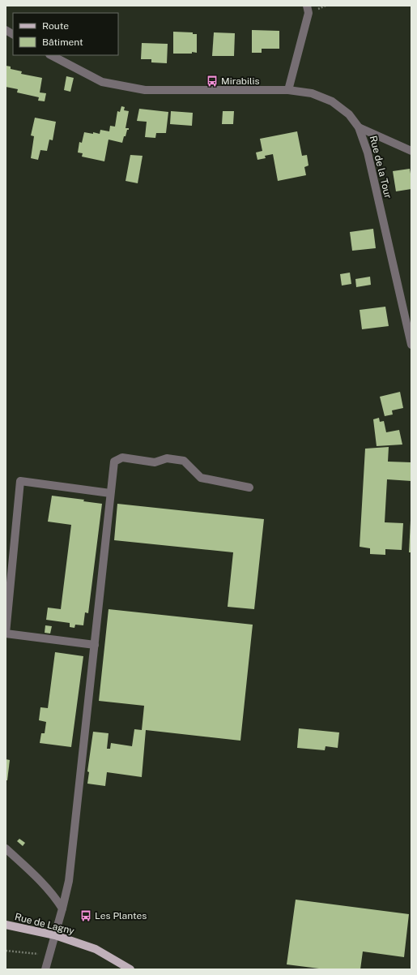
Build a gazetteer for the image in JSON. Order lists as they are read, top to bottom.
{
  "streets": {
    "main road": ["Rue de Lagny"],
    "street": ["Rue de la Tour"]
  },
  "places": {
    "bus stop": ["Mirabilis", "Les Plantes"]
  },
  "legend": ["Route", "Bâtiment"]
}
